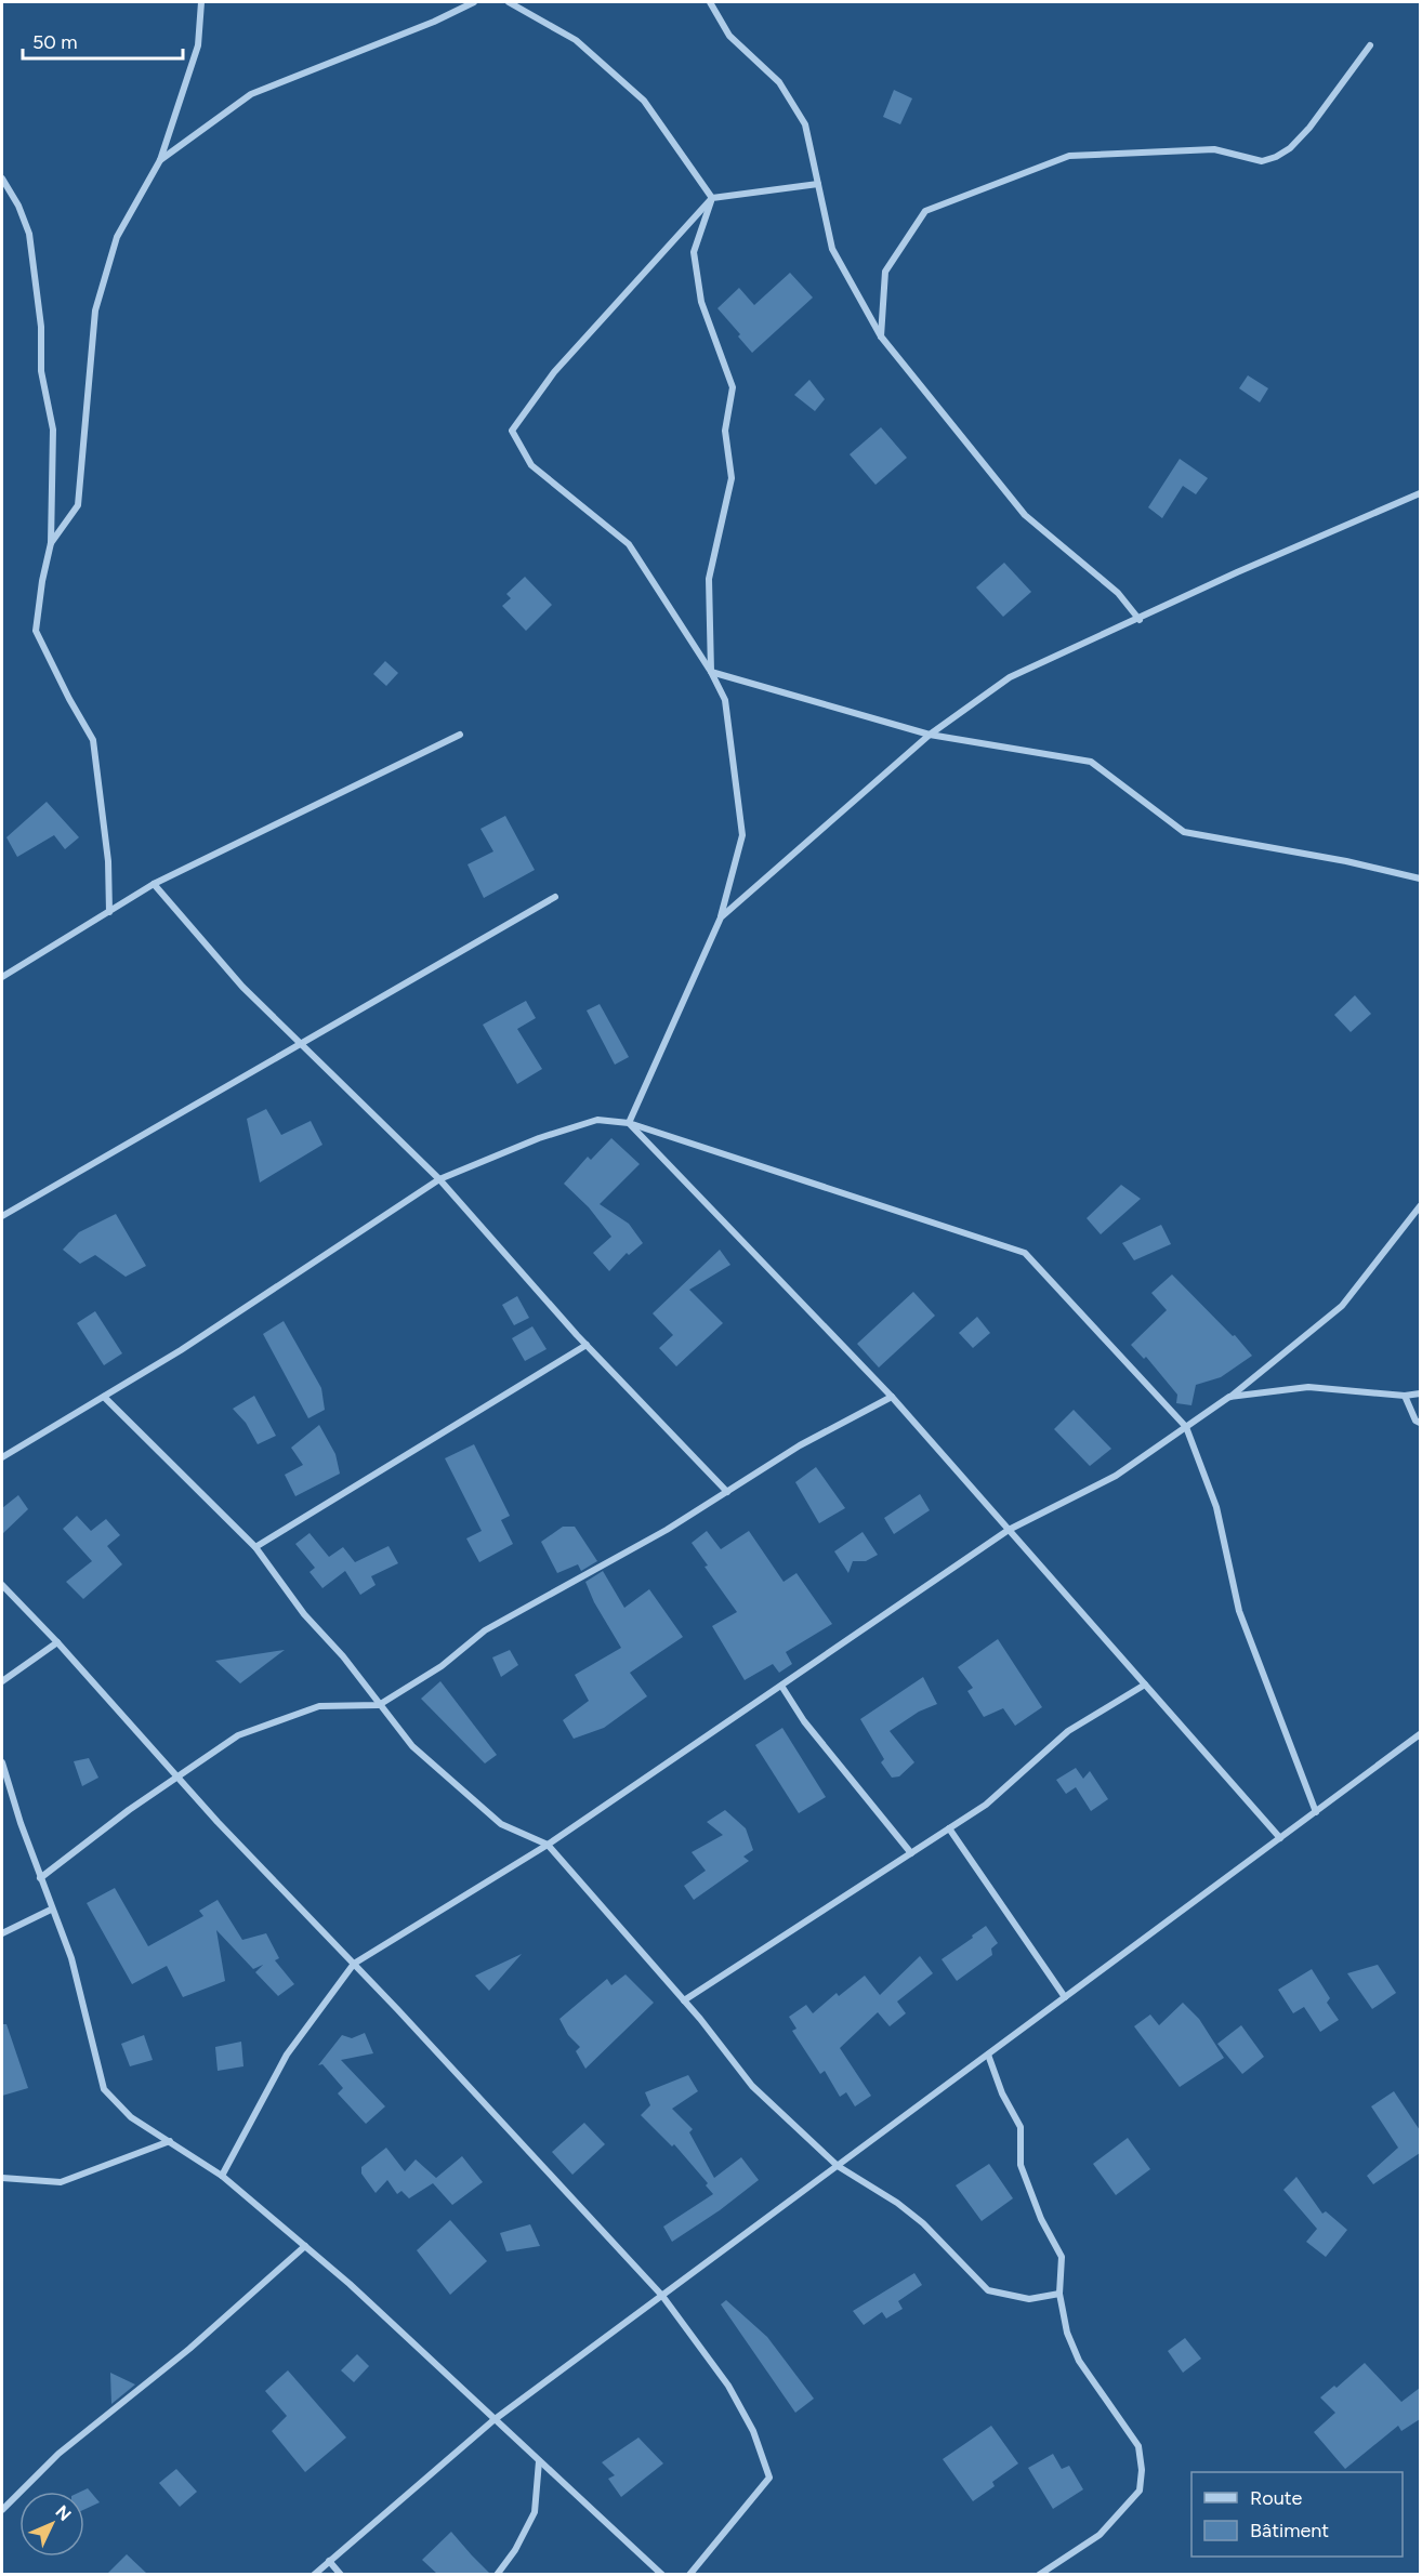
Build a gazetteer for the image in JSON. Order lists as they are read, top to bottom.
{
  "legend": ["Route", "Bâtiment"],
  "scale_bar": "50 m",
  "north": "top right"
}
